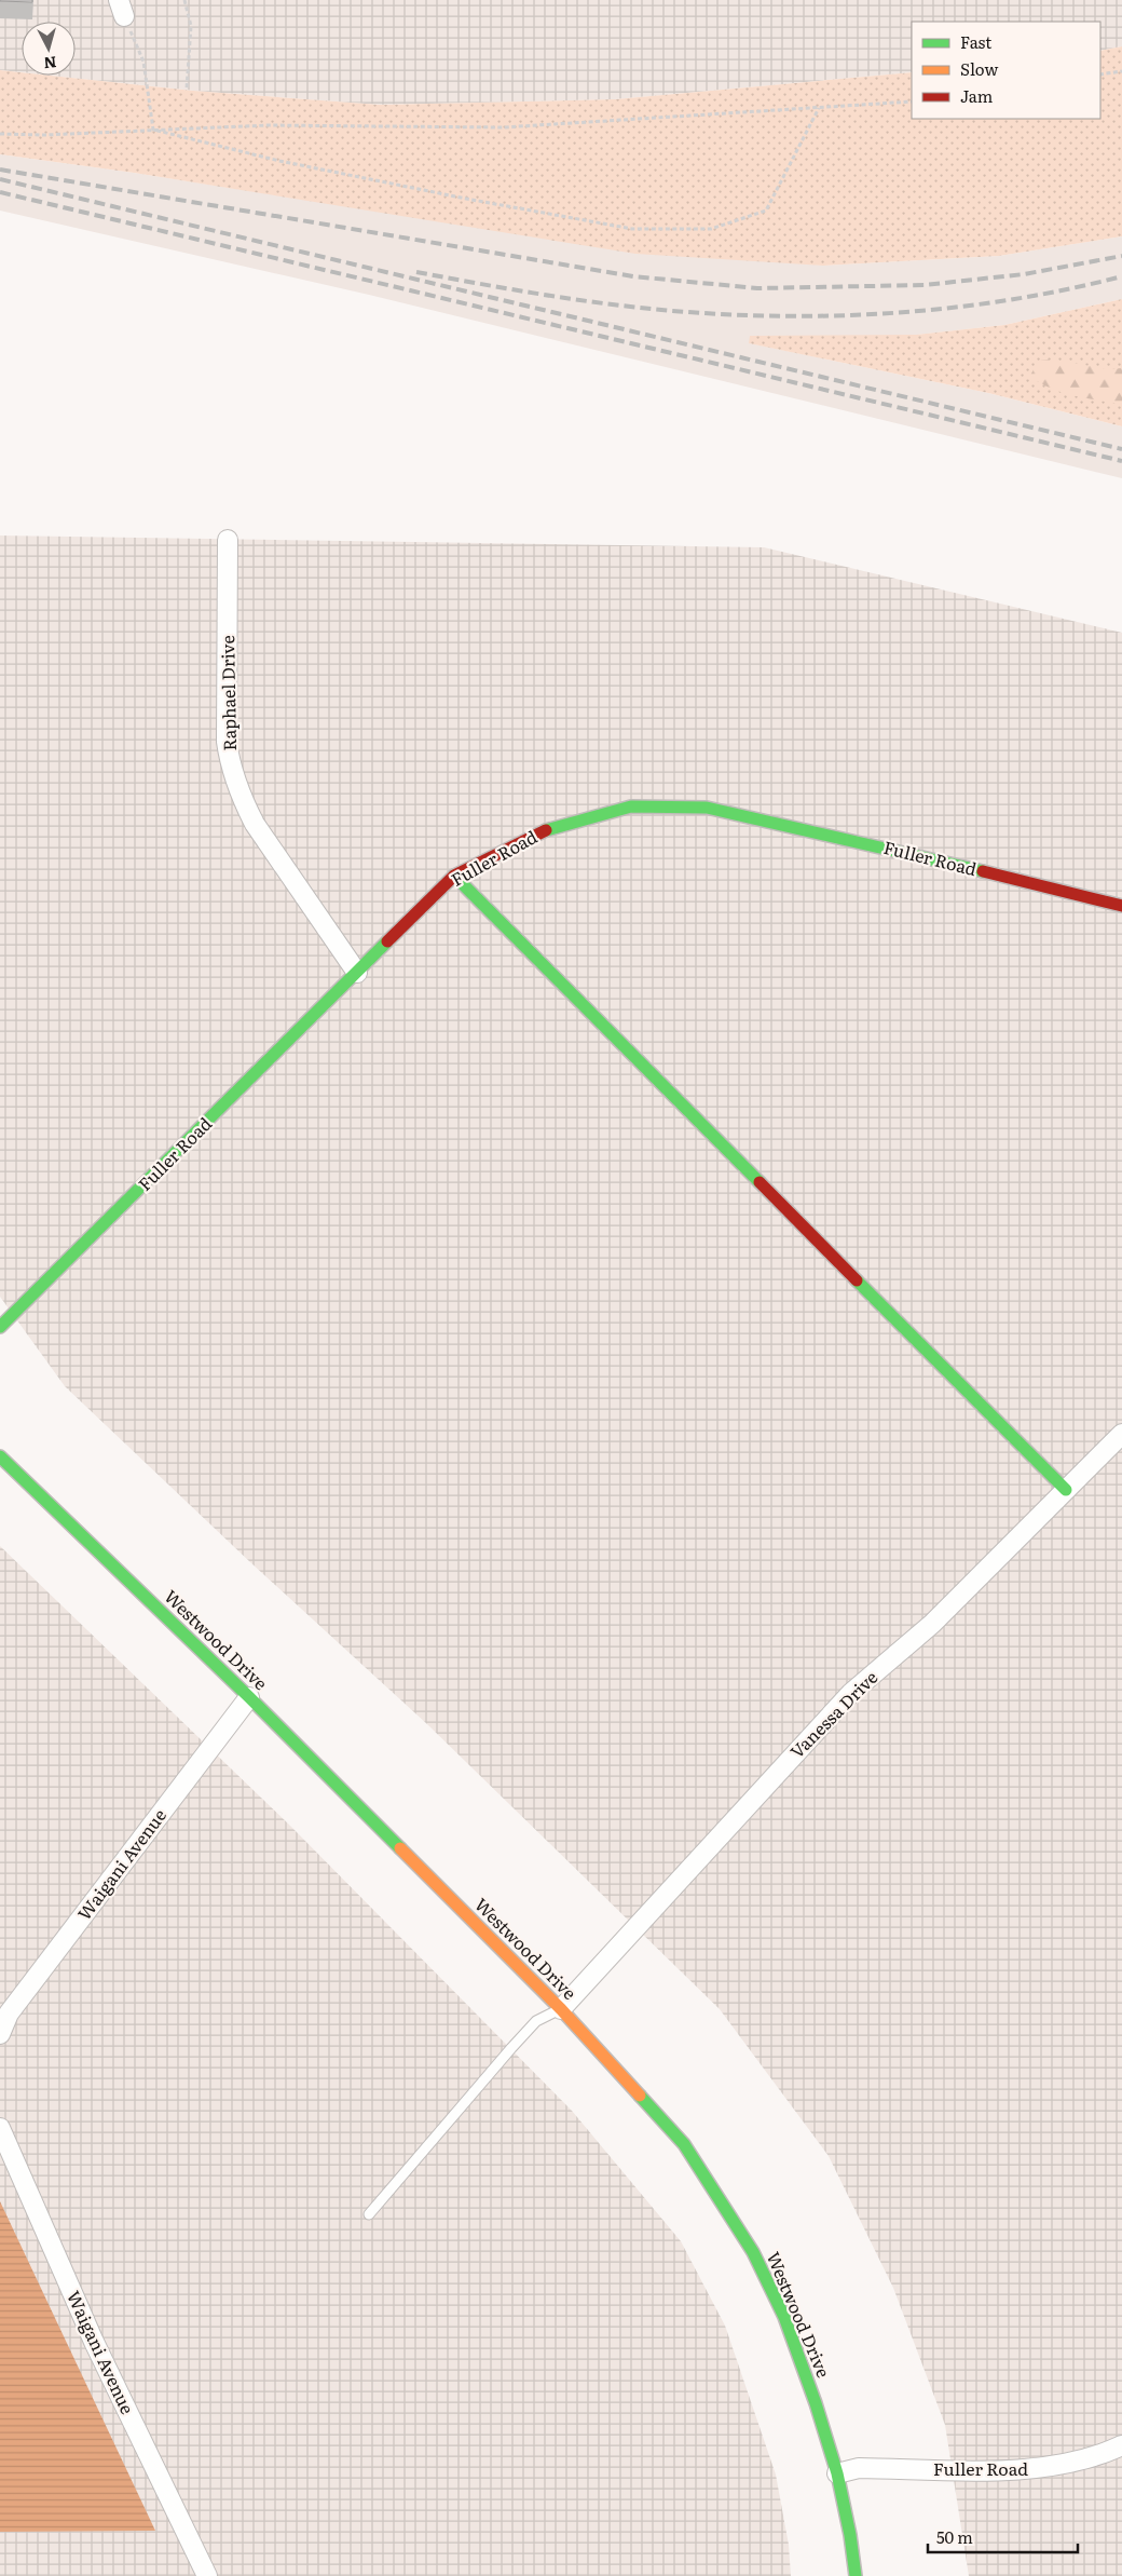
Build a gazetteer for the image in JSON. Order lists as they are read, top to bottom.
{
  "streets": {
    "street": [
      "Raphael Drive",
      "Fuller Road",
      "Westwood Drive",
      "Vanessa Drive",
      "Waigani Avenue"
    ]
  },
  "crossings": [
    ["Raphael Drive", "Fuller Road"],
    ["Fuller Road", "Westwood Drive"],
    ["Westwood Drive", "Vanessa Drive"],
    ["Westwood Drive", "Waigani Avenue"]
  ],
  "legend": ["Fast", "Slow", "Jam"],
  "scale_bar": "50 m",
  "north": "bottom"
}
